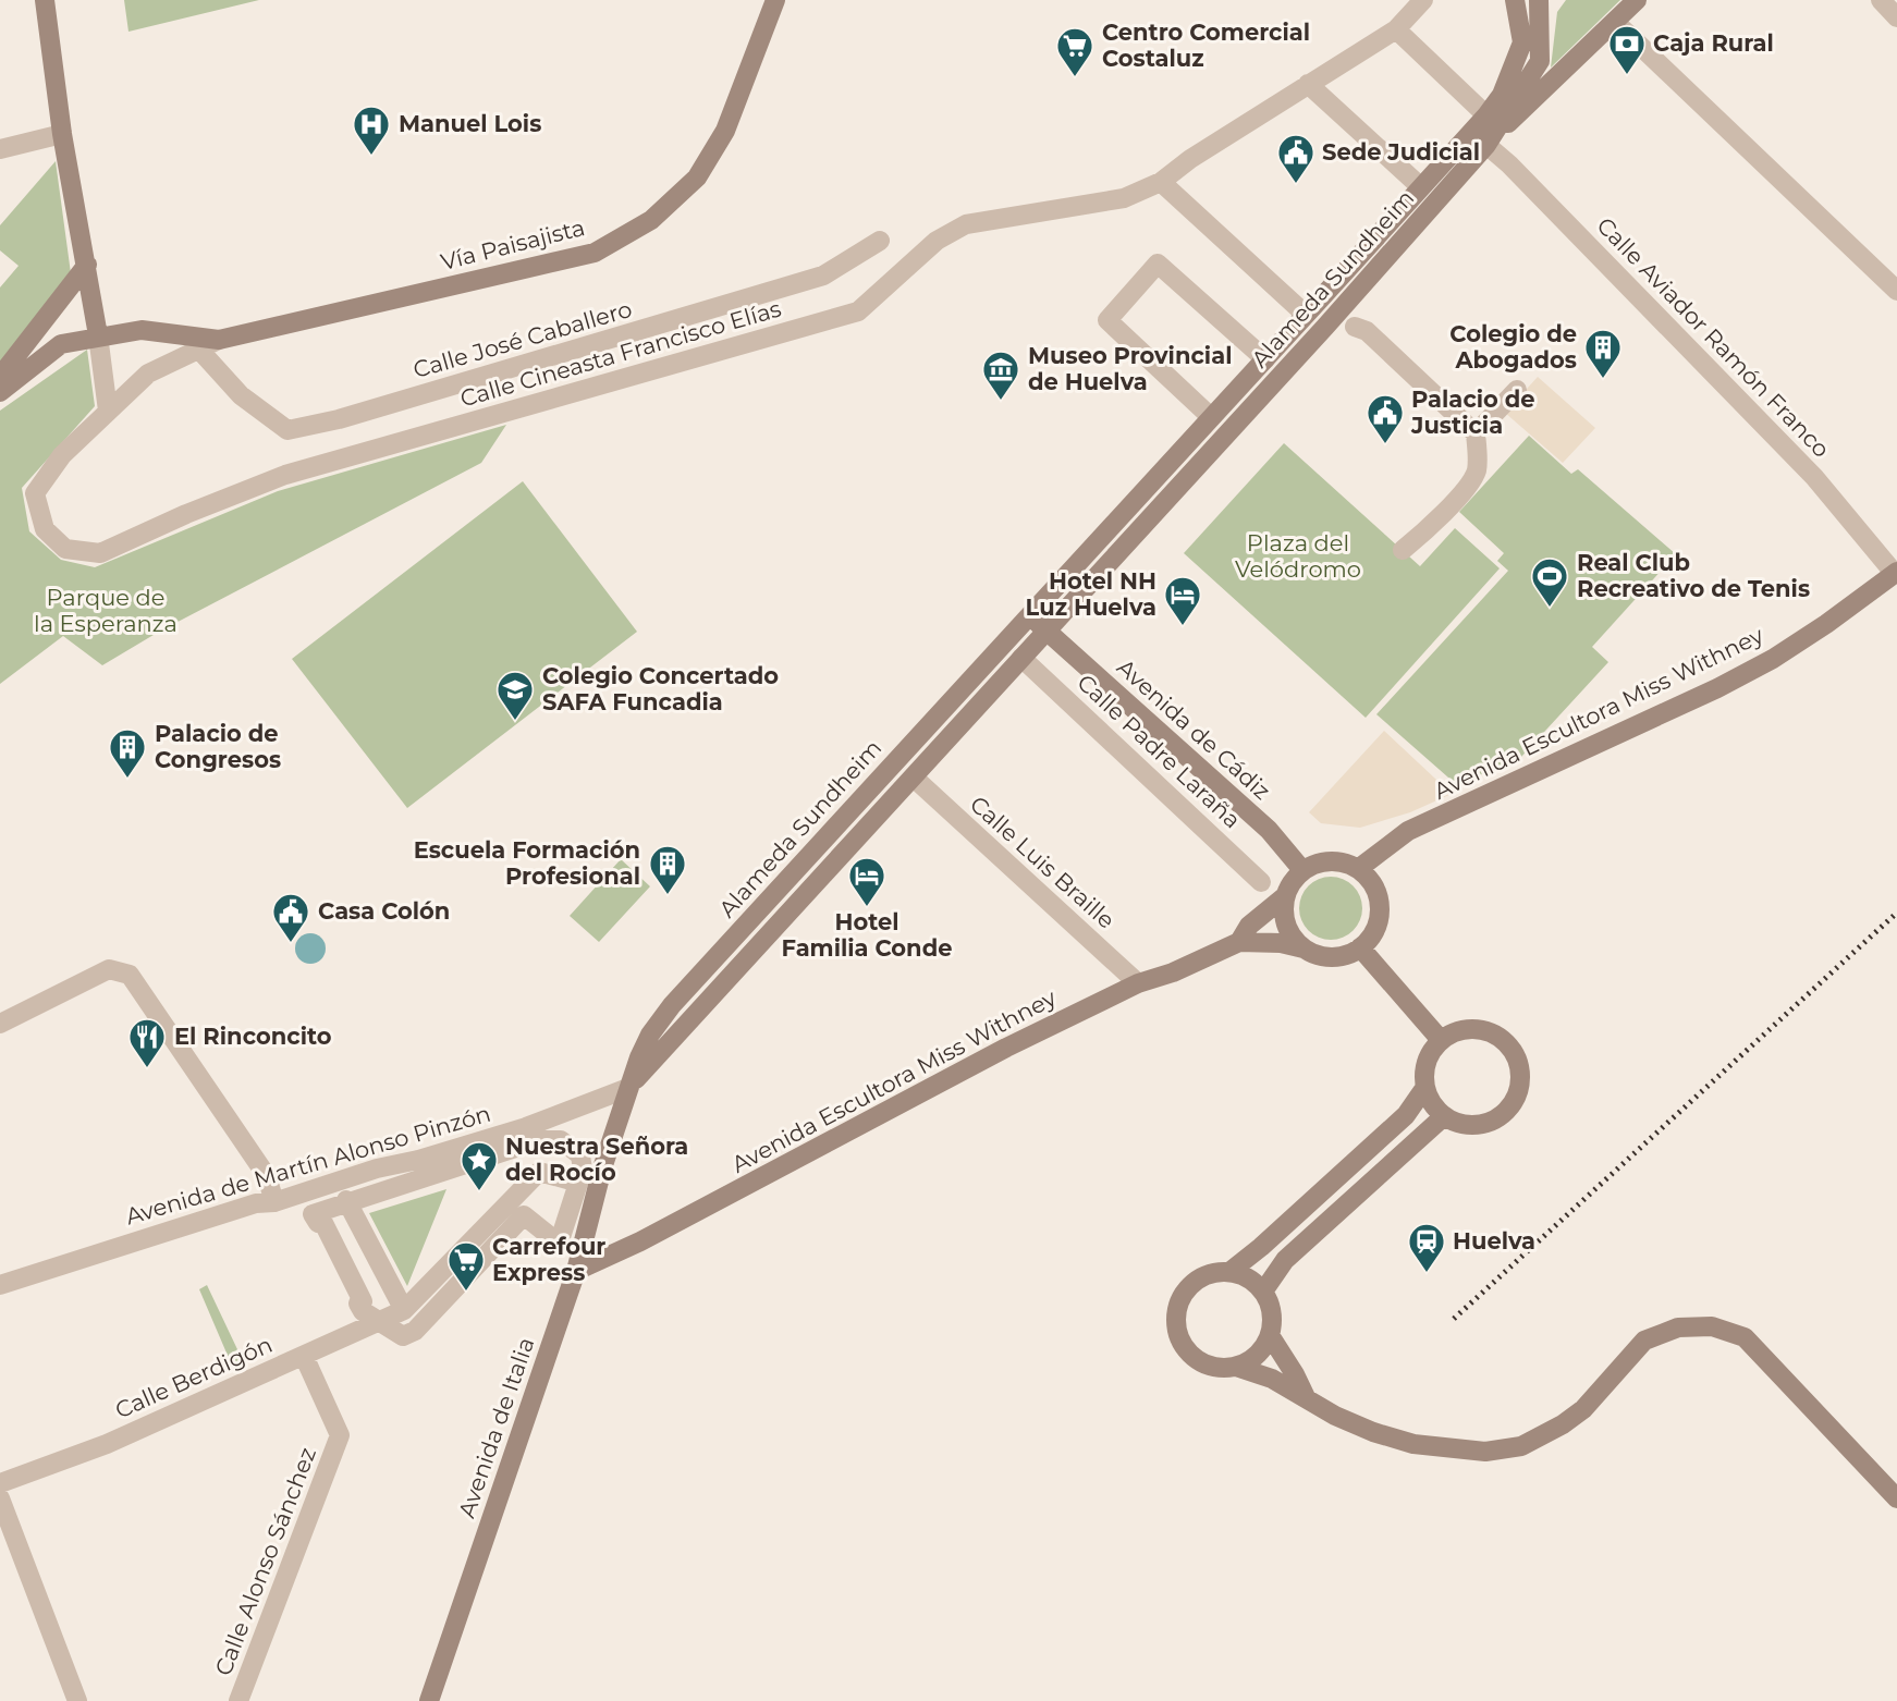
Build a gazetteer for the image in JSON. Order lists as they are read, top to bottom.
{
  "streets": {
    "street": [
      "Vía Paisajista",
      "Alameda Sundheim",
      "Calle Aviador Ramón Franco",
      "Calle José Caballero",
      "Calle Cineasta Francisco Elías",
      "Avenida Escultora Miss Withney",
      "Avenida de Cádiz",
      "Calle Padre Laraña",
      "Calle Luis Braille",
      "Avenida de Martín Alonso Pinzón",
      "Calle Berdigón",
      "Avenida de Italia",
      "Calle Alonso Sánchez"
    ]
  },
  "crossings": [
    ["Vía Paisajista", "Calle Cineasta Francisco Elías"],
    ["Alameda Sundheim", "Calle Aviador Ramón Franco"],
    ["Alameda Sundheim", "Avenida de Cádiz"],
    ["Alameda Sundheim", "Calle Padre Laraña"],
    ["Alameda Sundheim", "Calle Luis Braille"],
    ["Alameda Sundheim", "Avenida de Martín Alonso Pinzón"],
    ["Alameda Sundheim", "Avenida de Italia"],
    ["Calle Aviador Ramón Franco", "Avenida Escultora Miss Withney"],
    ["Calle José Caballero", "Calle Cineasta Francisco Elías"],
    ["Avenida Escultora Miss Withney", "Avenida de Cádiz"],
    ["Avenida Escultora Miss Withney", "Calle Luis Braille"],
    ["Avenida Escultora Miss Withney", "Avenida de Italia"],
    ["Calle Berdigón", "Calle Alonso Sánchez"]
  ],
  "parks": ["Plaza del Velódromo", "Parque de la Esperanza"],
  "places": {
    "bank": ["Caja Rural"],
    "supermarket": ["Centro Comercial Costaluz", "Carrefour Express"],
    "hospital": ["Manuel Lois"],
    "public building": ["Sede Judicial", "Palacio de Justicia", "Casa Colón"],
    "building": ["Colegio de Abogados", "Palacio de Congresos", "Escuela Formación Profesional"],
    "museum": ["Museo Provincial de Huelva"],
    "sports": ["Real Club Recreativo de Tenis"],
    "hotel": ["Hotel NH Luz Huelva", "Hotel Familia Conde"],
    "school or university": ["Colegio Concertado SAFA Funcadia"],
    "restaurant": ["El Rinconcito"],
    "place": ["Nuestra Señora del Rocío"],
    "station": ["Huelva"]
  }
}
